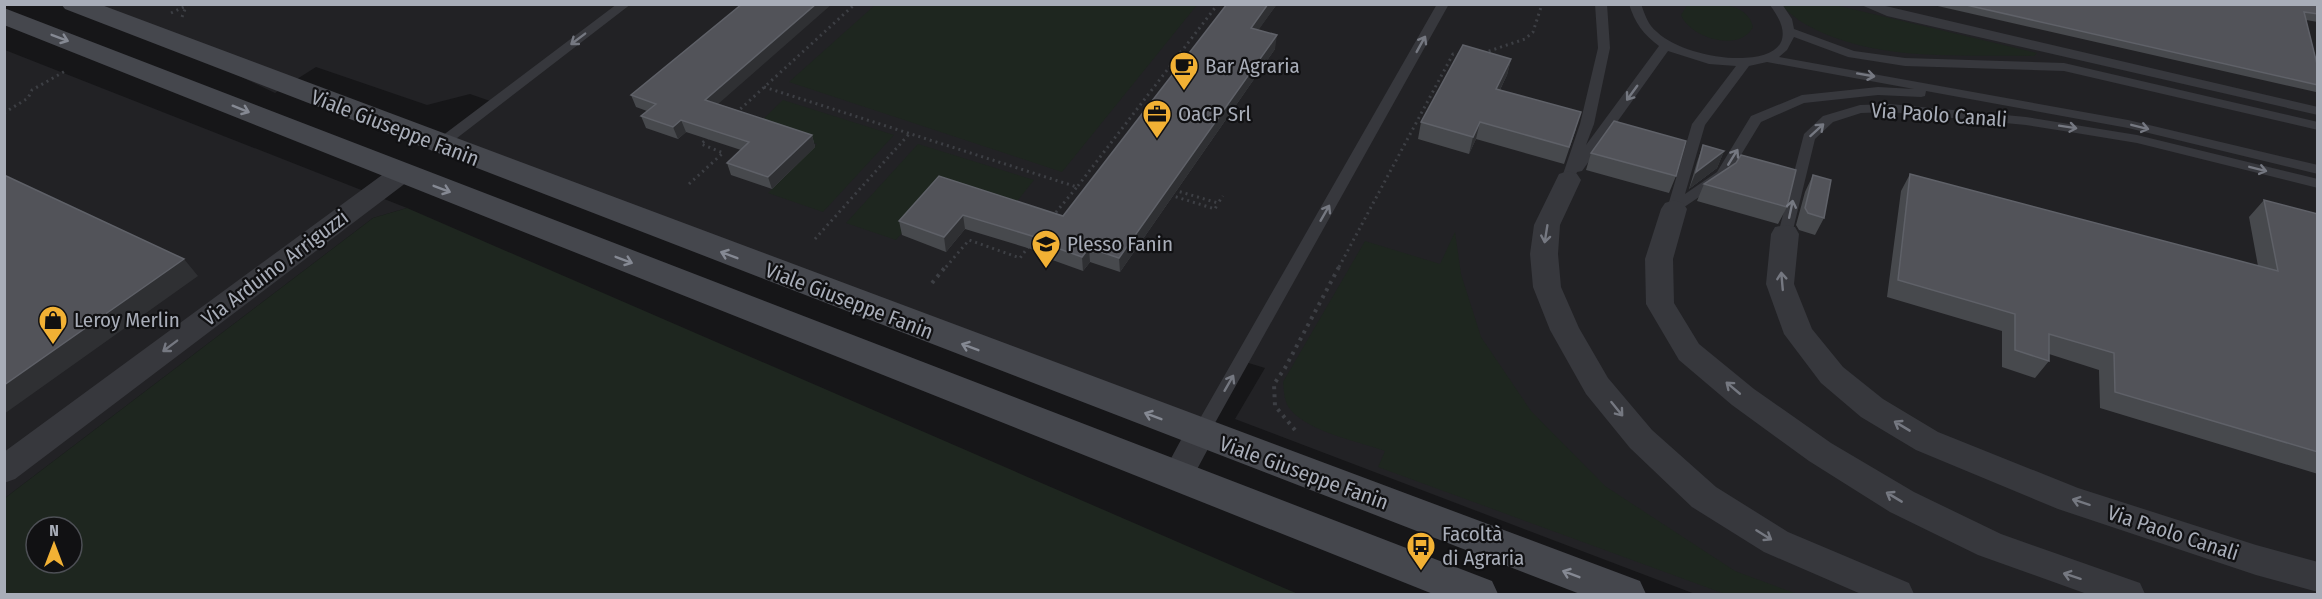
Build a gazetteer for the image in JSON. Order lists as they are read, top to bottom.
{
  "streets": {
    "main road": ["Viale Giuseppe Fanin"],
    "street": ["Via Paolo Canali", "Via Arduino Arriguzzi"]
  },
  "crossings": [
    ["Viale Giuseppe Fanin", "Via Arduino Arriguzzi"]
  ],
  "one_way": ["Via Arduino Arriguzzi"],
  "places": {
    "cafe": ["Bar Agraria"],
    "office": ["OaCP Srl"],
    "school or university": ["Plesso Fanin"],
    "shop": ["Leroy Merlin"],
    "bus stop": ["Facoltà di Agraria"]
  },
  "north": "top"
}
